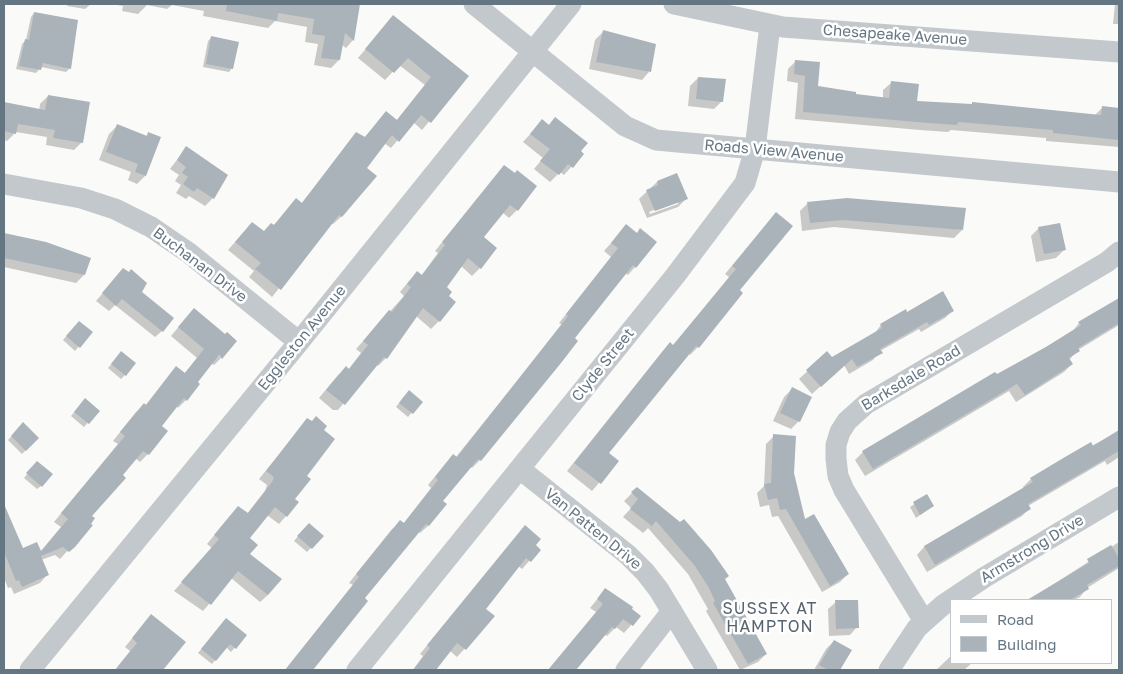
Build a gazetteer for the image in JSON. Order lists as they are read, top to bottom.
{
  "streets": {
    "street": [
      "Chesapeake Avenue",
      "Roads View Avenue",
      "Buchanan Drive",
      "Eggleston Avenue",
      "Clyde Street",
      "Barksdale Road",
      "Van Patten Drive",
      "Armstrong Drive"
    ]
  },
  "crossings": [
    ["Chesapeake Avenue", "Clyde Street"],
    ["Roads View Avenue", "Eggleston Avenue"],
    ["Roads View Avenue", "Clyde Street"],
    ["Buchanan Drive", "Eggleston Avenue"],
    ["Clyde Street", "Van Patten Drive"],
    ["Barksdale Road", "Armstrong Drive"]
  ],
  "districts": ["SUSSEX AT HAMPTON"],
  "legend": ["Road", "Building"]
}
